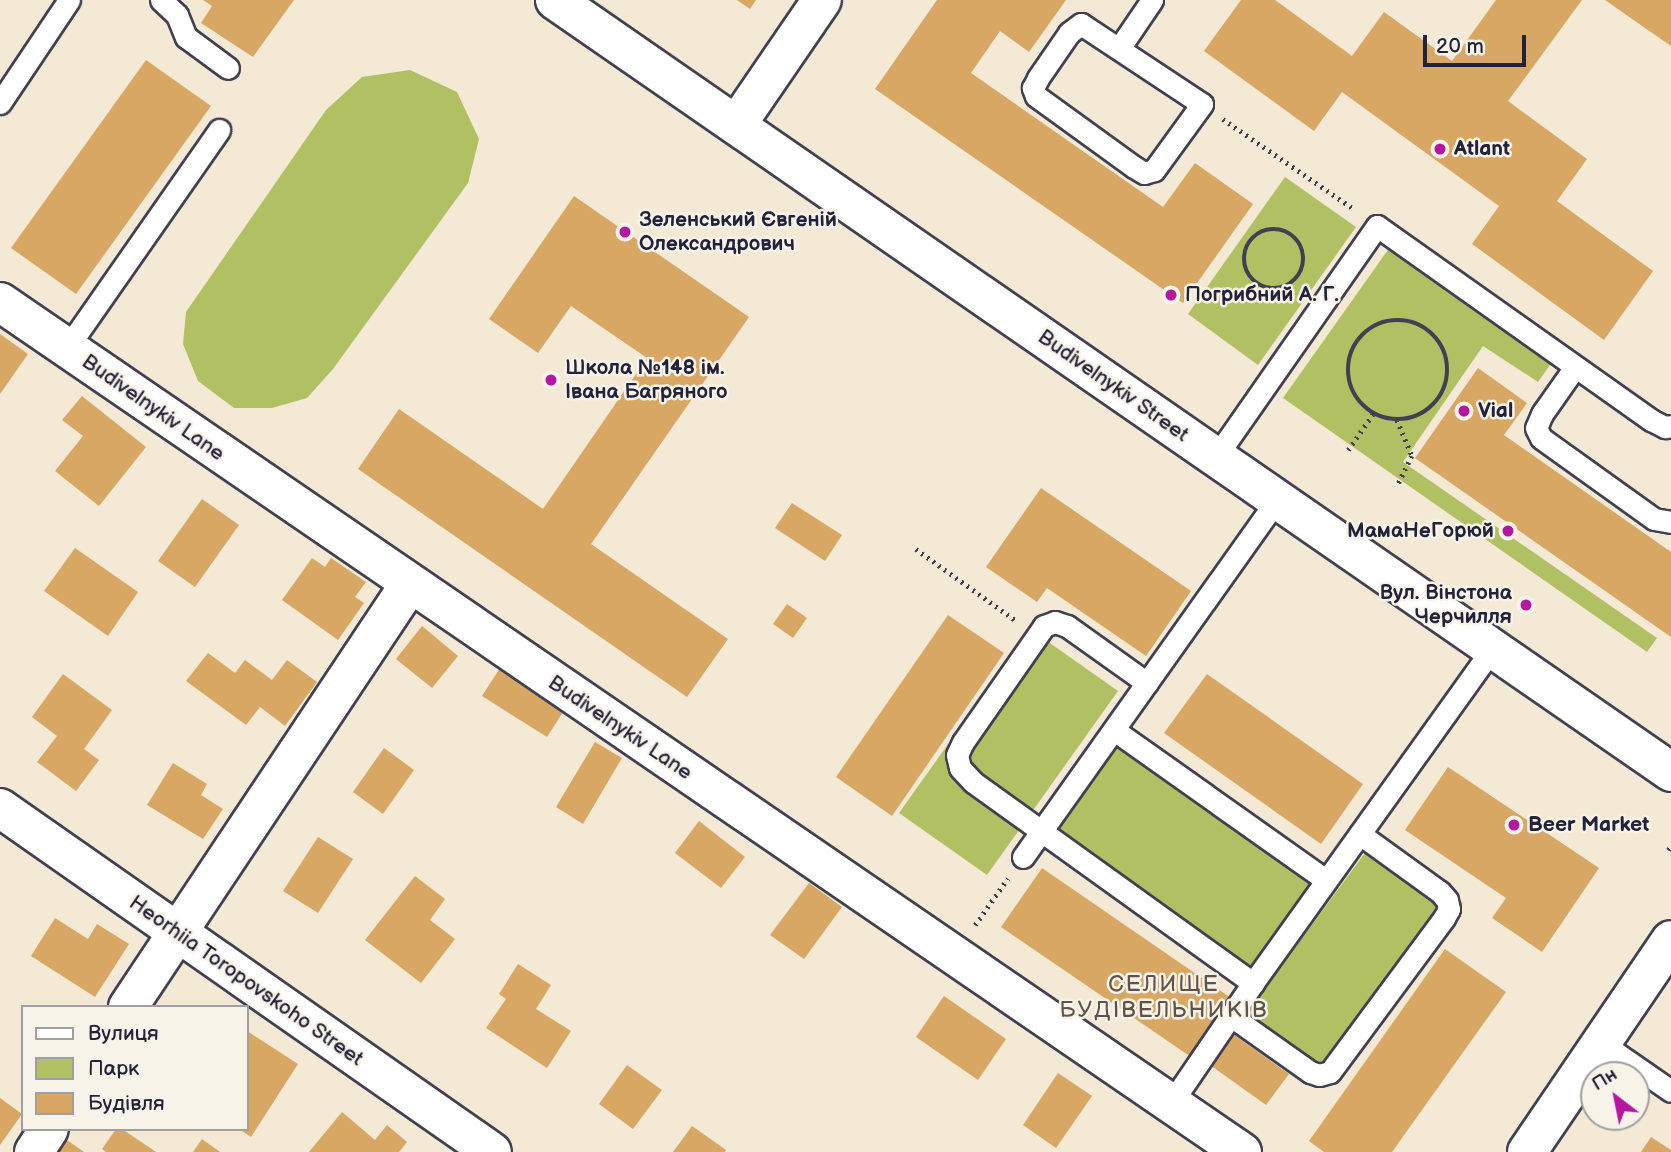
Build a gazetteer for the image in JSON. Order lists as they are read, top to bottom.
{
  "streets": {
    "street": ["Budivelnykiv Street", "Budivelnykiv Lane", "Heorhiia Toropovskoho Street"]
  },
  "districts": ["СЕЛИЩЕ БУДІВЕЛЬНИКІВ"],
  "places": [
    "Atlant",
    "Зеленський Євгеній Олександрович",
    "Погрибний А. Г.",
    "Школа №148 ім. Івана Багряного",
    "Vial",
    "МамаНеГорюй",
    "Вул. Вінстона Черчилля",
    "Beer Market"
  ],
  "legend": ["Вулиця", "Парк", "Будівля"],
  "scale_bar": "20 m",
  "north": "top left"
}
